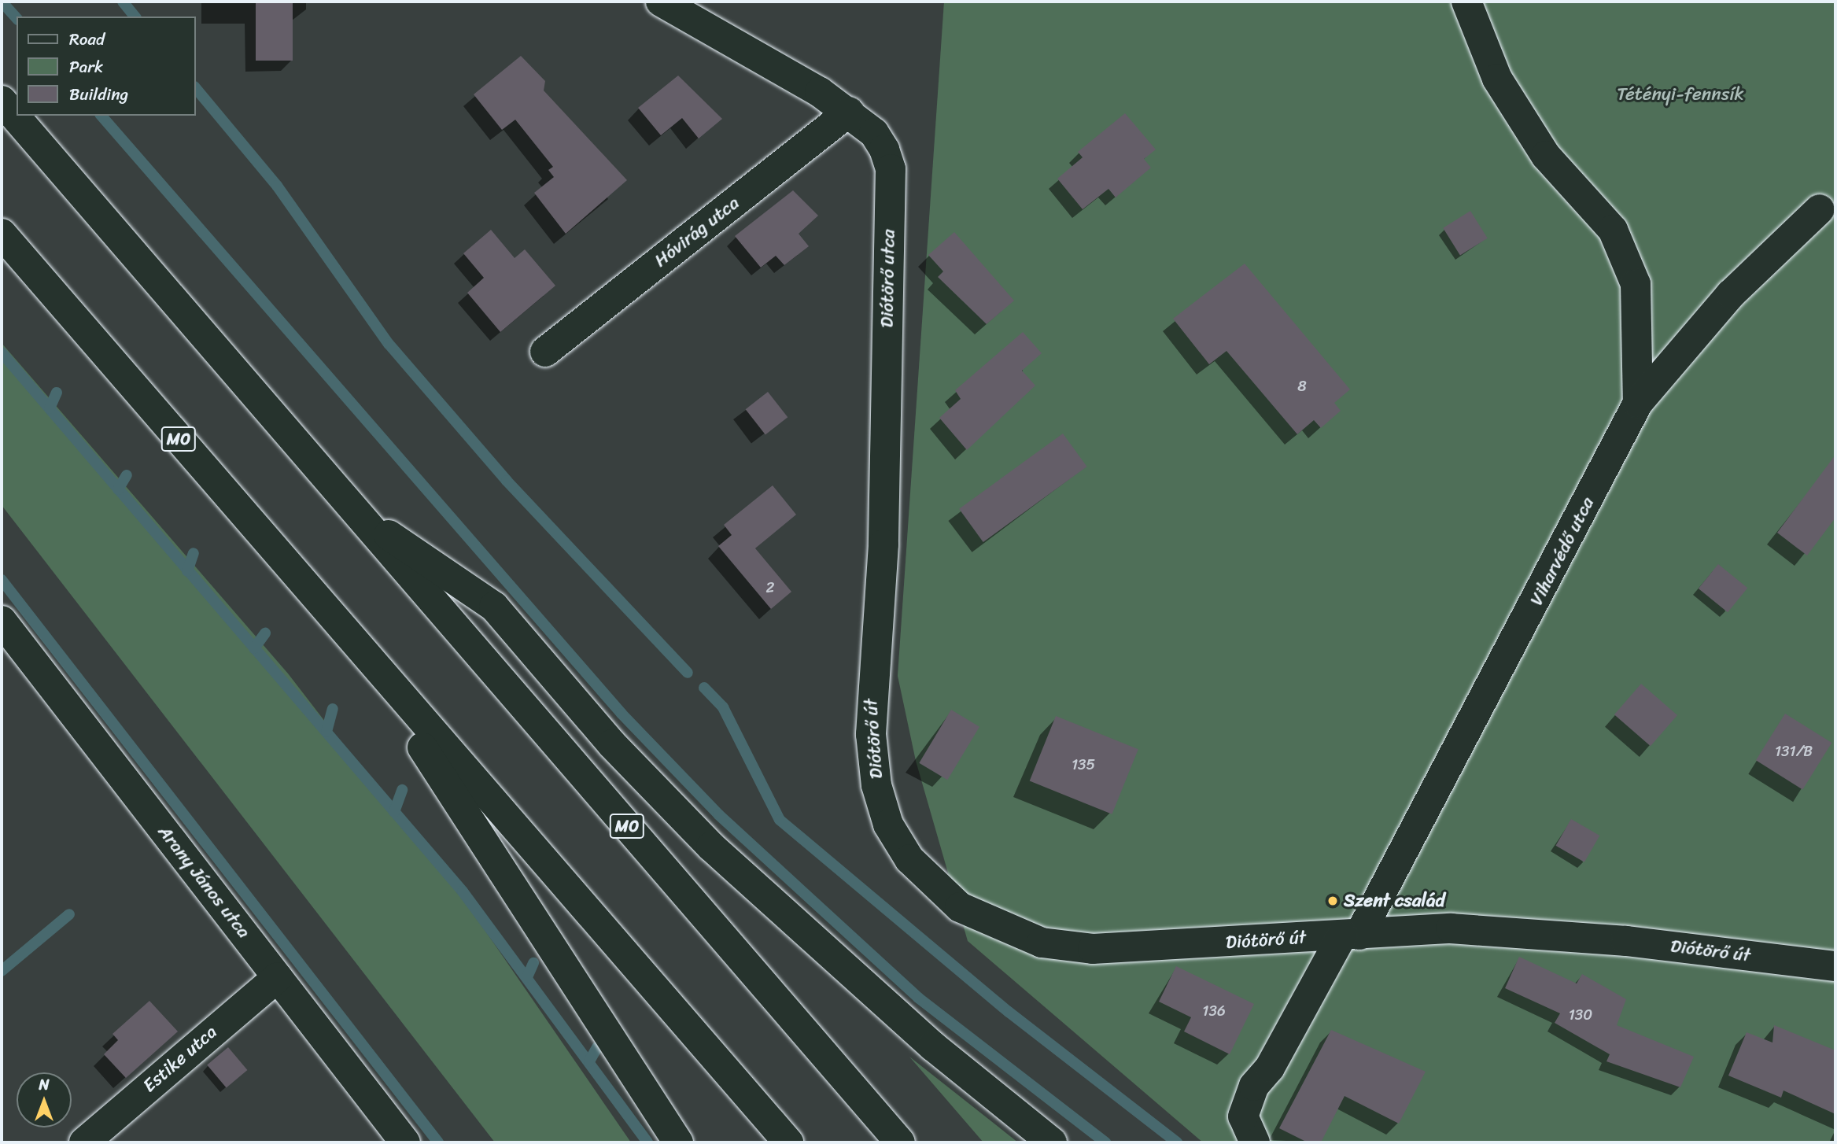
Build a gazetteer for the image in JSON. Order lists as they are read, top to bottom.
{
  "streets": {
    "main road": [
      "Hóvirág utca",
      "Diótörő utca",
      "M0",
      "Viharvédő utca",
      "Diótörő út",
      "Arany János utca",
      "Estike utca"
    ]
  },
  "crossings": [
    ["Hóvirág utca", "Diótörő utca"],
    ["Diótörő utca", "Diótörő út"],
    ["Viharvédő utca", "Diótörő út"],
    ["Arany János utca", "Estike utca"]
  ],
  "parks": ["Tétényi-fennsík"],
  "places": ["Szent család"],
  "house_numbers": [
    "8",
    "2",
    "131/B",
    "135",
    "136",
    "130"
  ],
  "legend": ["Road", "Park", "Building"],
  "north": "top"
}
